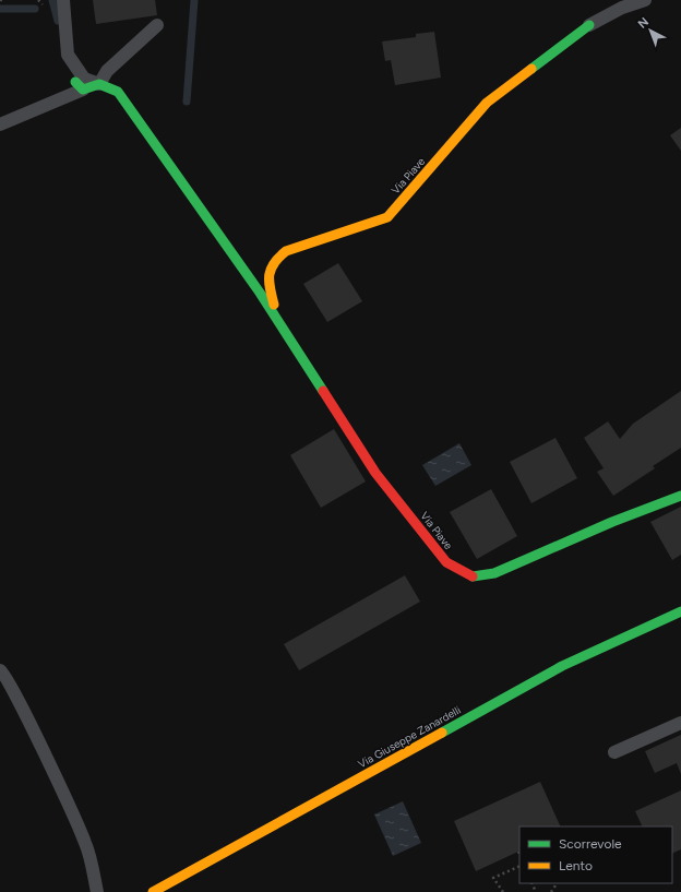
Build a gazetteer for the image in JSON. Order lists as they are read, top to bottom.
{
  "streets": {
    "street": ["Via Piave", "Via Giuseppe Zanardelli"]
  },
  "legend": ["Scorrevole", "Lento"],
  "north": "top left"
}
